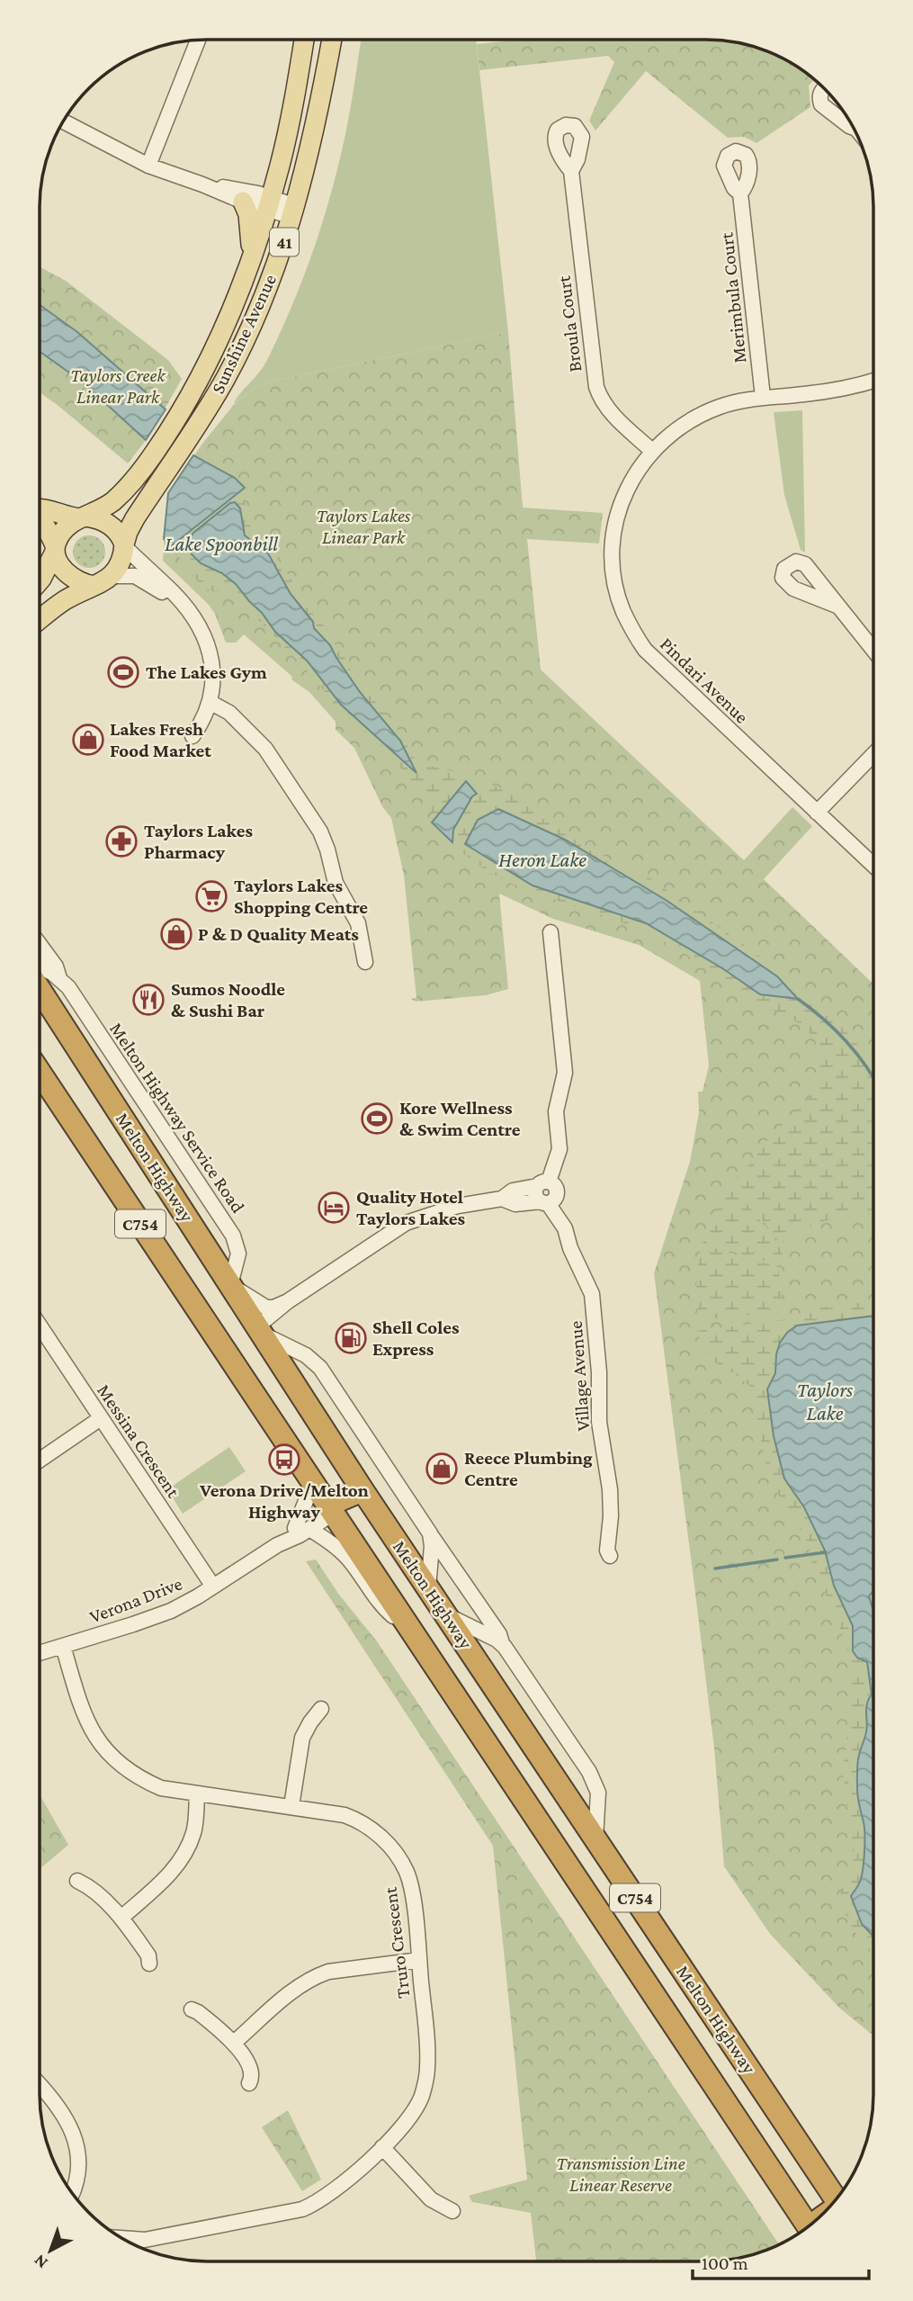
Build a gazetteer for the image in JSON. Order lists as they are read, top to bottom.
{
  "streets": {
    "highway": ["Melton Highway", "C754"],
    "main road": ["41", "Sunshine Avenue"],
    "street": [
      "Merimbula Court",
      "Broula Court",
      "Pindari Avenue",
      "Melton Highway Service Road",
      "Village Avenue",
      "Messina Crescent",
      "Verona Drive",
      "Truro Crescent"
    ]
  },
  "crossings": [
    ["41", "Sunshine Avenue"],
    ["Merimbula Court", "Pindari Avenue"],
    ["Broula Court", "Pindari Avenue"],
    ["Melton Highway Service Road", "Melton Highway"],
    ["Melton Highway", "Verona Drive"],
    ["Messina Crescent", "Verona Drive"],
    ["Verona Drive", "Truro Crescent"]
  ],
  "water": ["Lake Spoonbill", "Heron Lake", "Taylors Lake"],
  "parks": ["Taylors Creek Linear Park", "Taylors Lakes Linear Park", "Transmission Line Linear Reserve"],
  "places": {
    "sports": ["The Lakes Gym", "Kore Wellness & Swim Centre"],
    "shop": ["Lakes Fresh Food Market", "P & D Quality Meats", "Reece Plumbing Centre"],
    "pharmacy": ["Taylors Lakes Pharmacy"],
    "supermarket": ["Taylors Lakes Shopping Centre"],
    "restaurant": ["Sumos Noodle & Sushi Bar"],
    "hotel": ["Quality Hotel Taylors Lakes"],
    "fuel station": ["Shell Coles Express"],
    "bus stop": ["Verona Drive/Melton Highway"]
  },
  "scale_bar": "100 m",
  "north": "bottom left"
}
